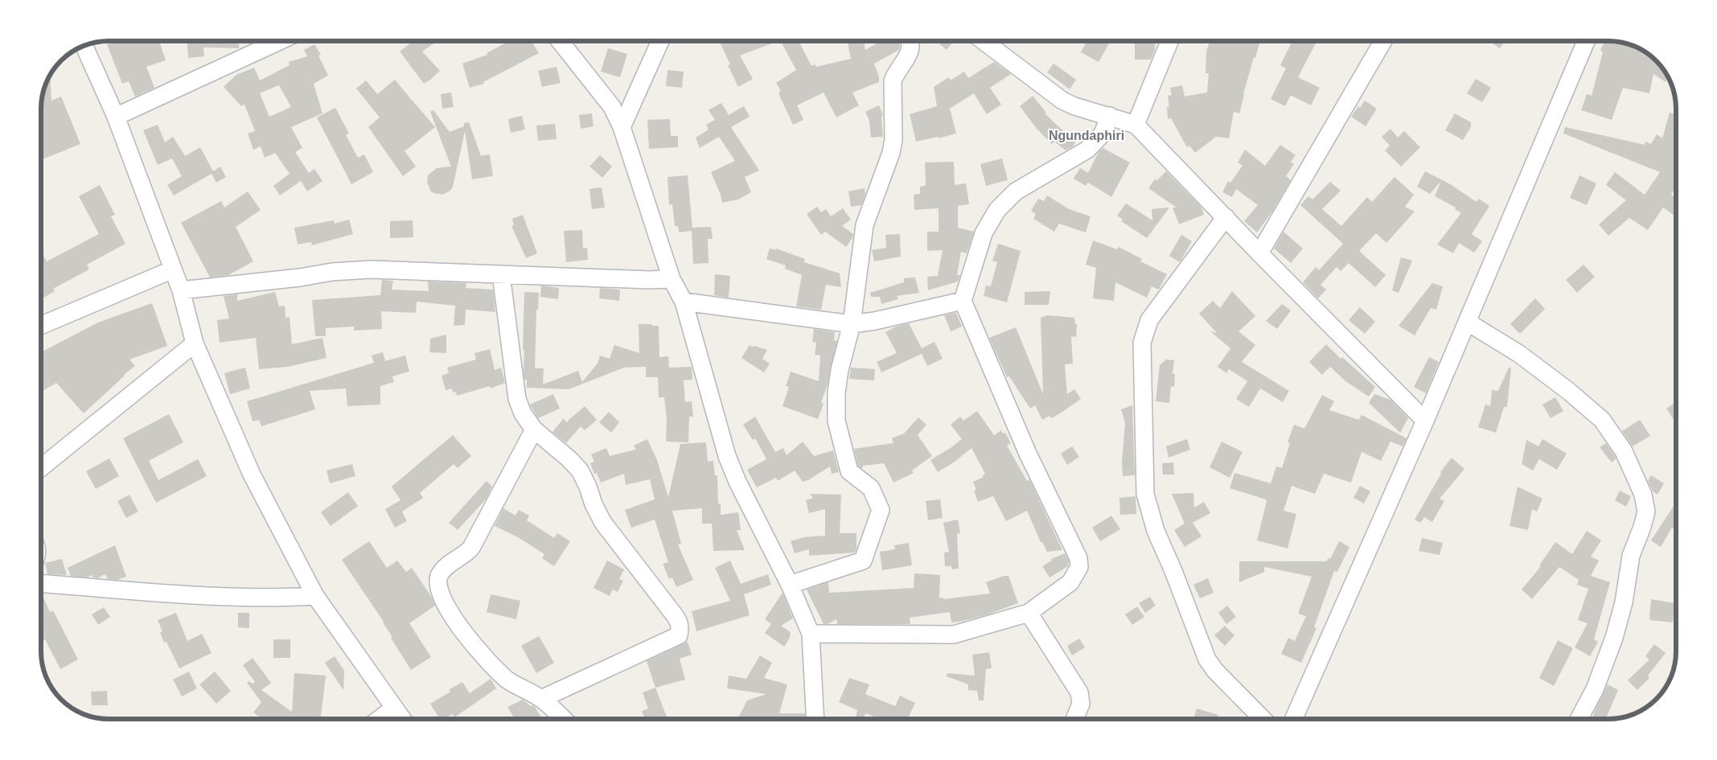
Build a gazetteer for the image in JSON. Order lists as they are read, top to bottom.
{
  "districts": ["Ngundaphiri"]
}
